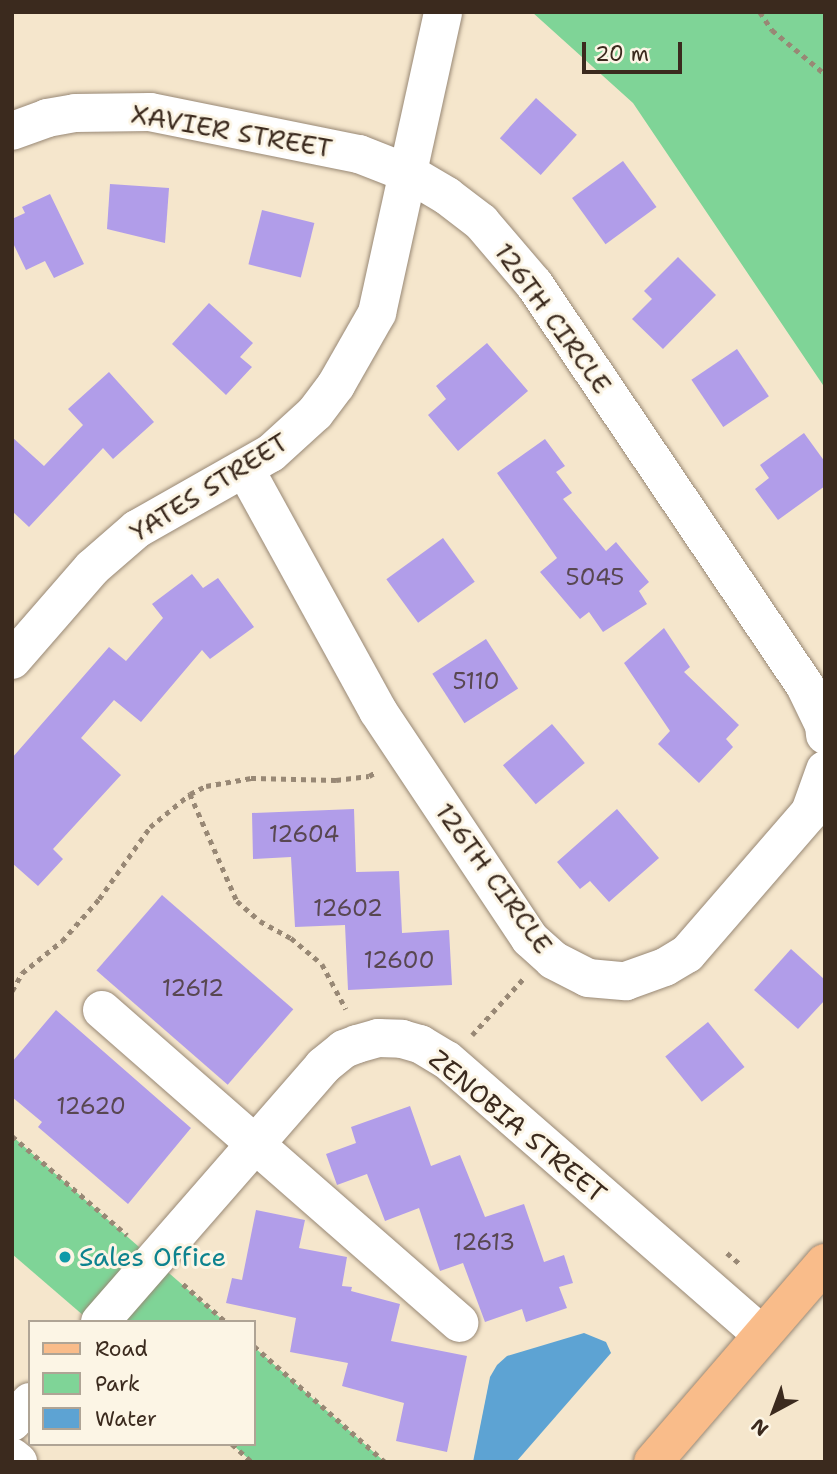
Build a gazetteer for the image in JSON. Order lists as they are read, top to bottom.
{
  "streets": {
    "street": [
      "XAVIER STREET",
      "126TH CIRCLE",
      "YATES STREET",
      "ZENOBIA STREET"
    ]
  },
  "crossings": [
    ["XAVIER STREET", "126TH CIRCLE"],
    ["XAVIER STREET", "YATES STREET"],
    ["126TH CIRCLE", "YATES STREET"]
  ],
  "places": ["Sales Office"],
  "house_numbers": [
    "5045",
    "5110",
    "12604",
    "12602",
    "12600",
    "12612",
    "12620",
    "12613"
  ],
  "legend": ["Road", "Park", "Water"],
  "scale_bar": "20 m",
  "north": "bottom left"
}
